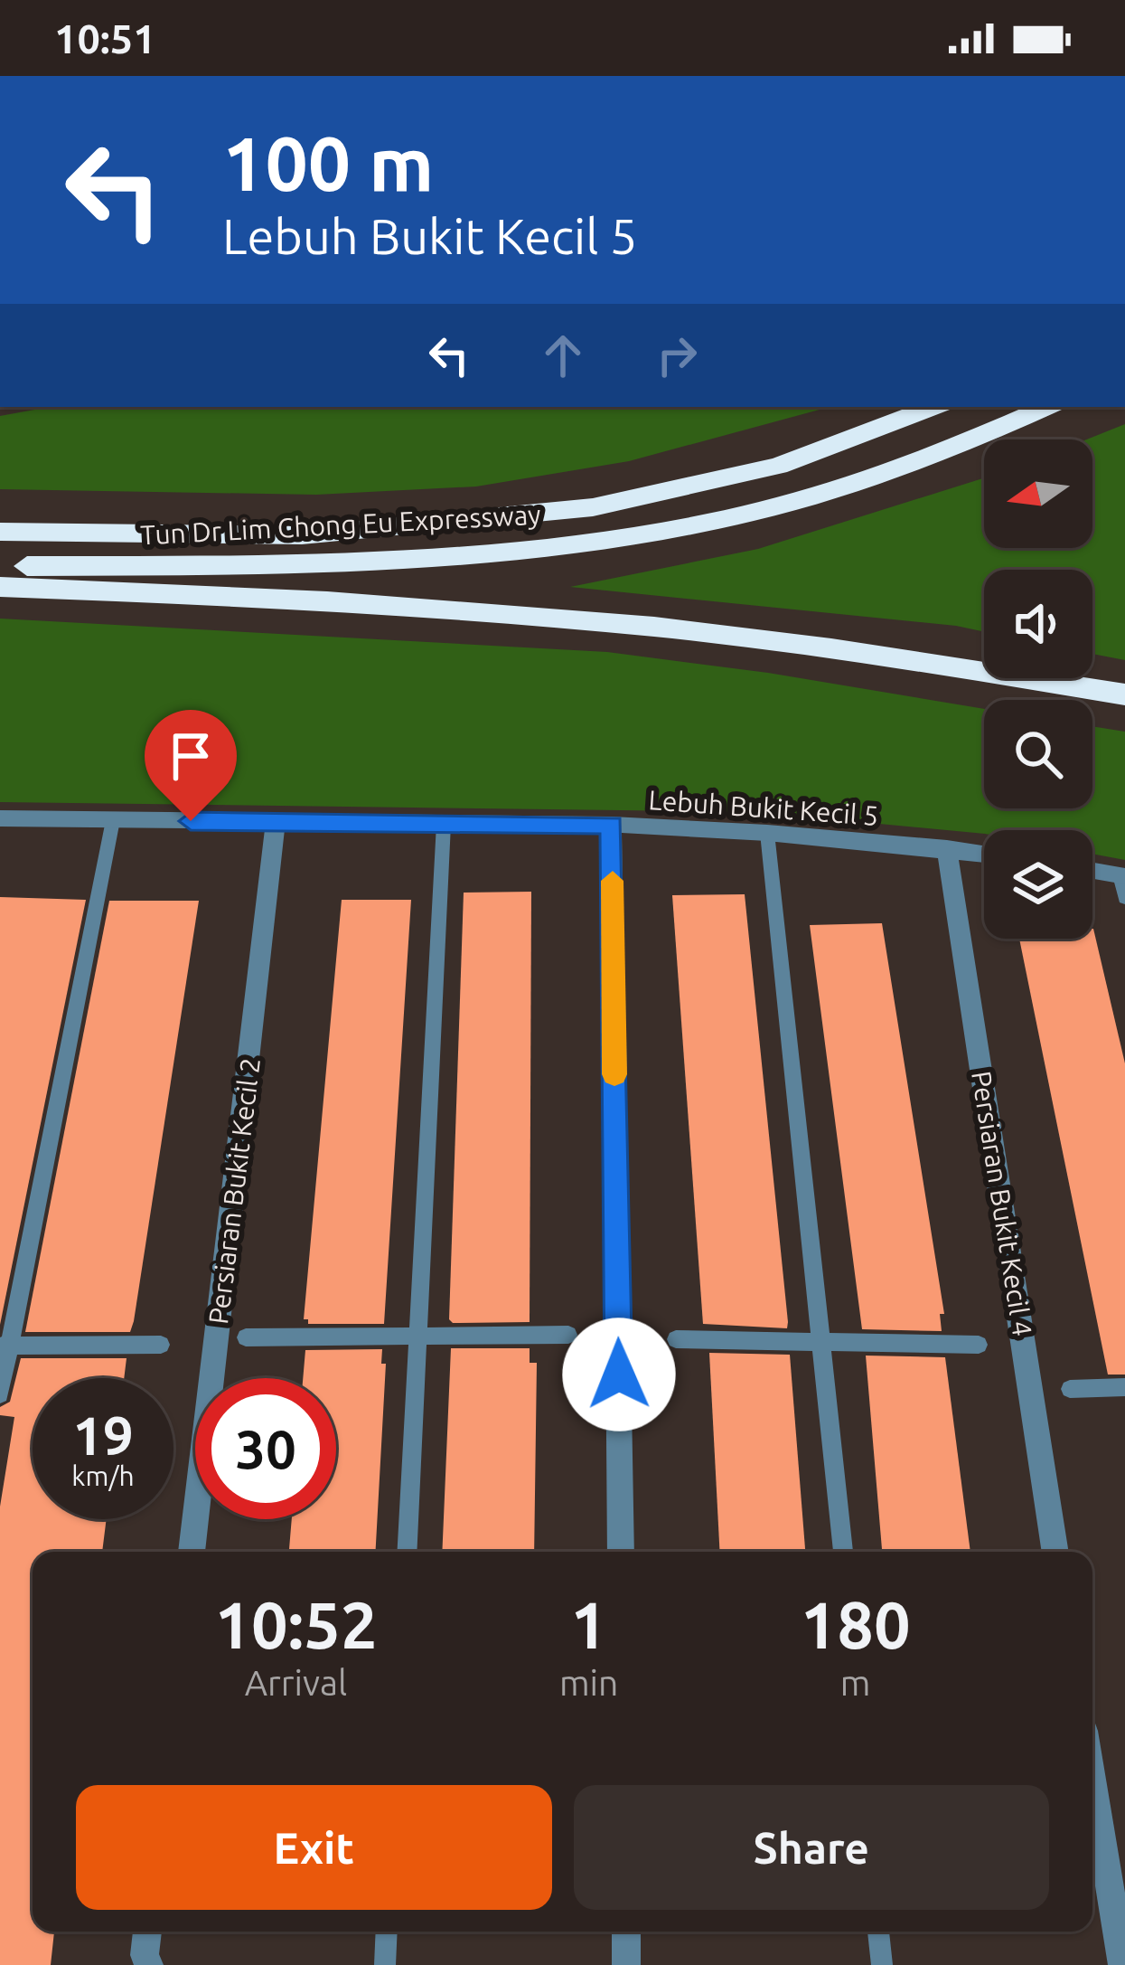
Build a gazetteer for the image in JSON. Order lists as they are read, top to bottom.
{
  "streets": {
    "highway": ["Tun Dr Lim Chong Eu Expressway"],
    "street": ["Lebuh Bukit Kecil 5", "Persiaran Bukit Kecil 2", "Persiaran Bukit Kecil 4"]
  },
  "crossings": [
    ["Lebuh Bukit Kecil 5", "Persiaran Bukit Kecil 2"],
    ["Lebuh Bukit Kecil 5", "Persiaran Bukit Kecil 4"]
  ],
  "north": "left",
  "page": {
    "status": "10:51",
    "turn": ["100 m", "Lebuh Bukit Kecil 5"],
    "speed": "19 km/h",
    "limit": "30",
    "eta": [
      "10:52",
      "Arrival",
      "1",
      "min",
      "180",
      "m"
    ],
    "buttons": ["Exit", "Share"]
  }
}
